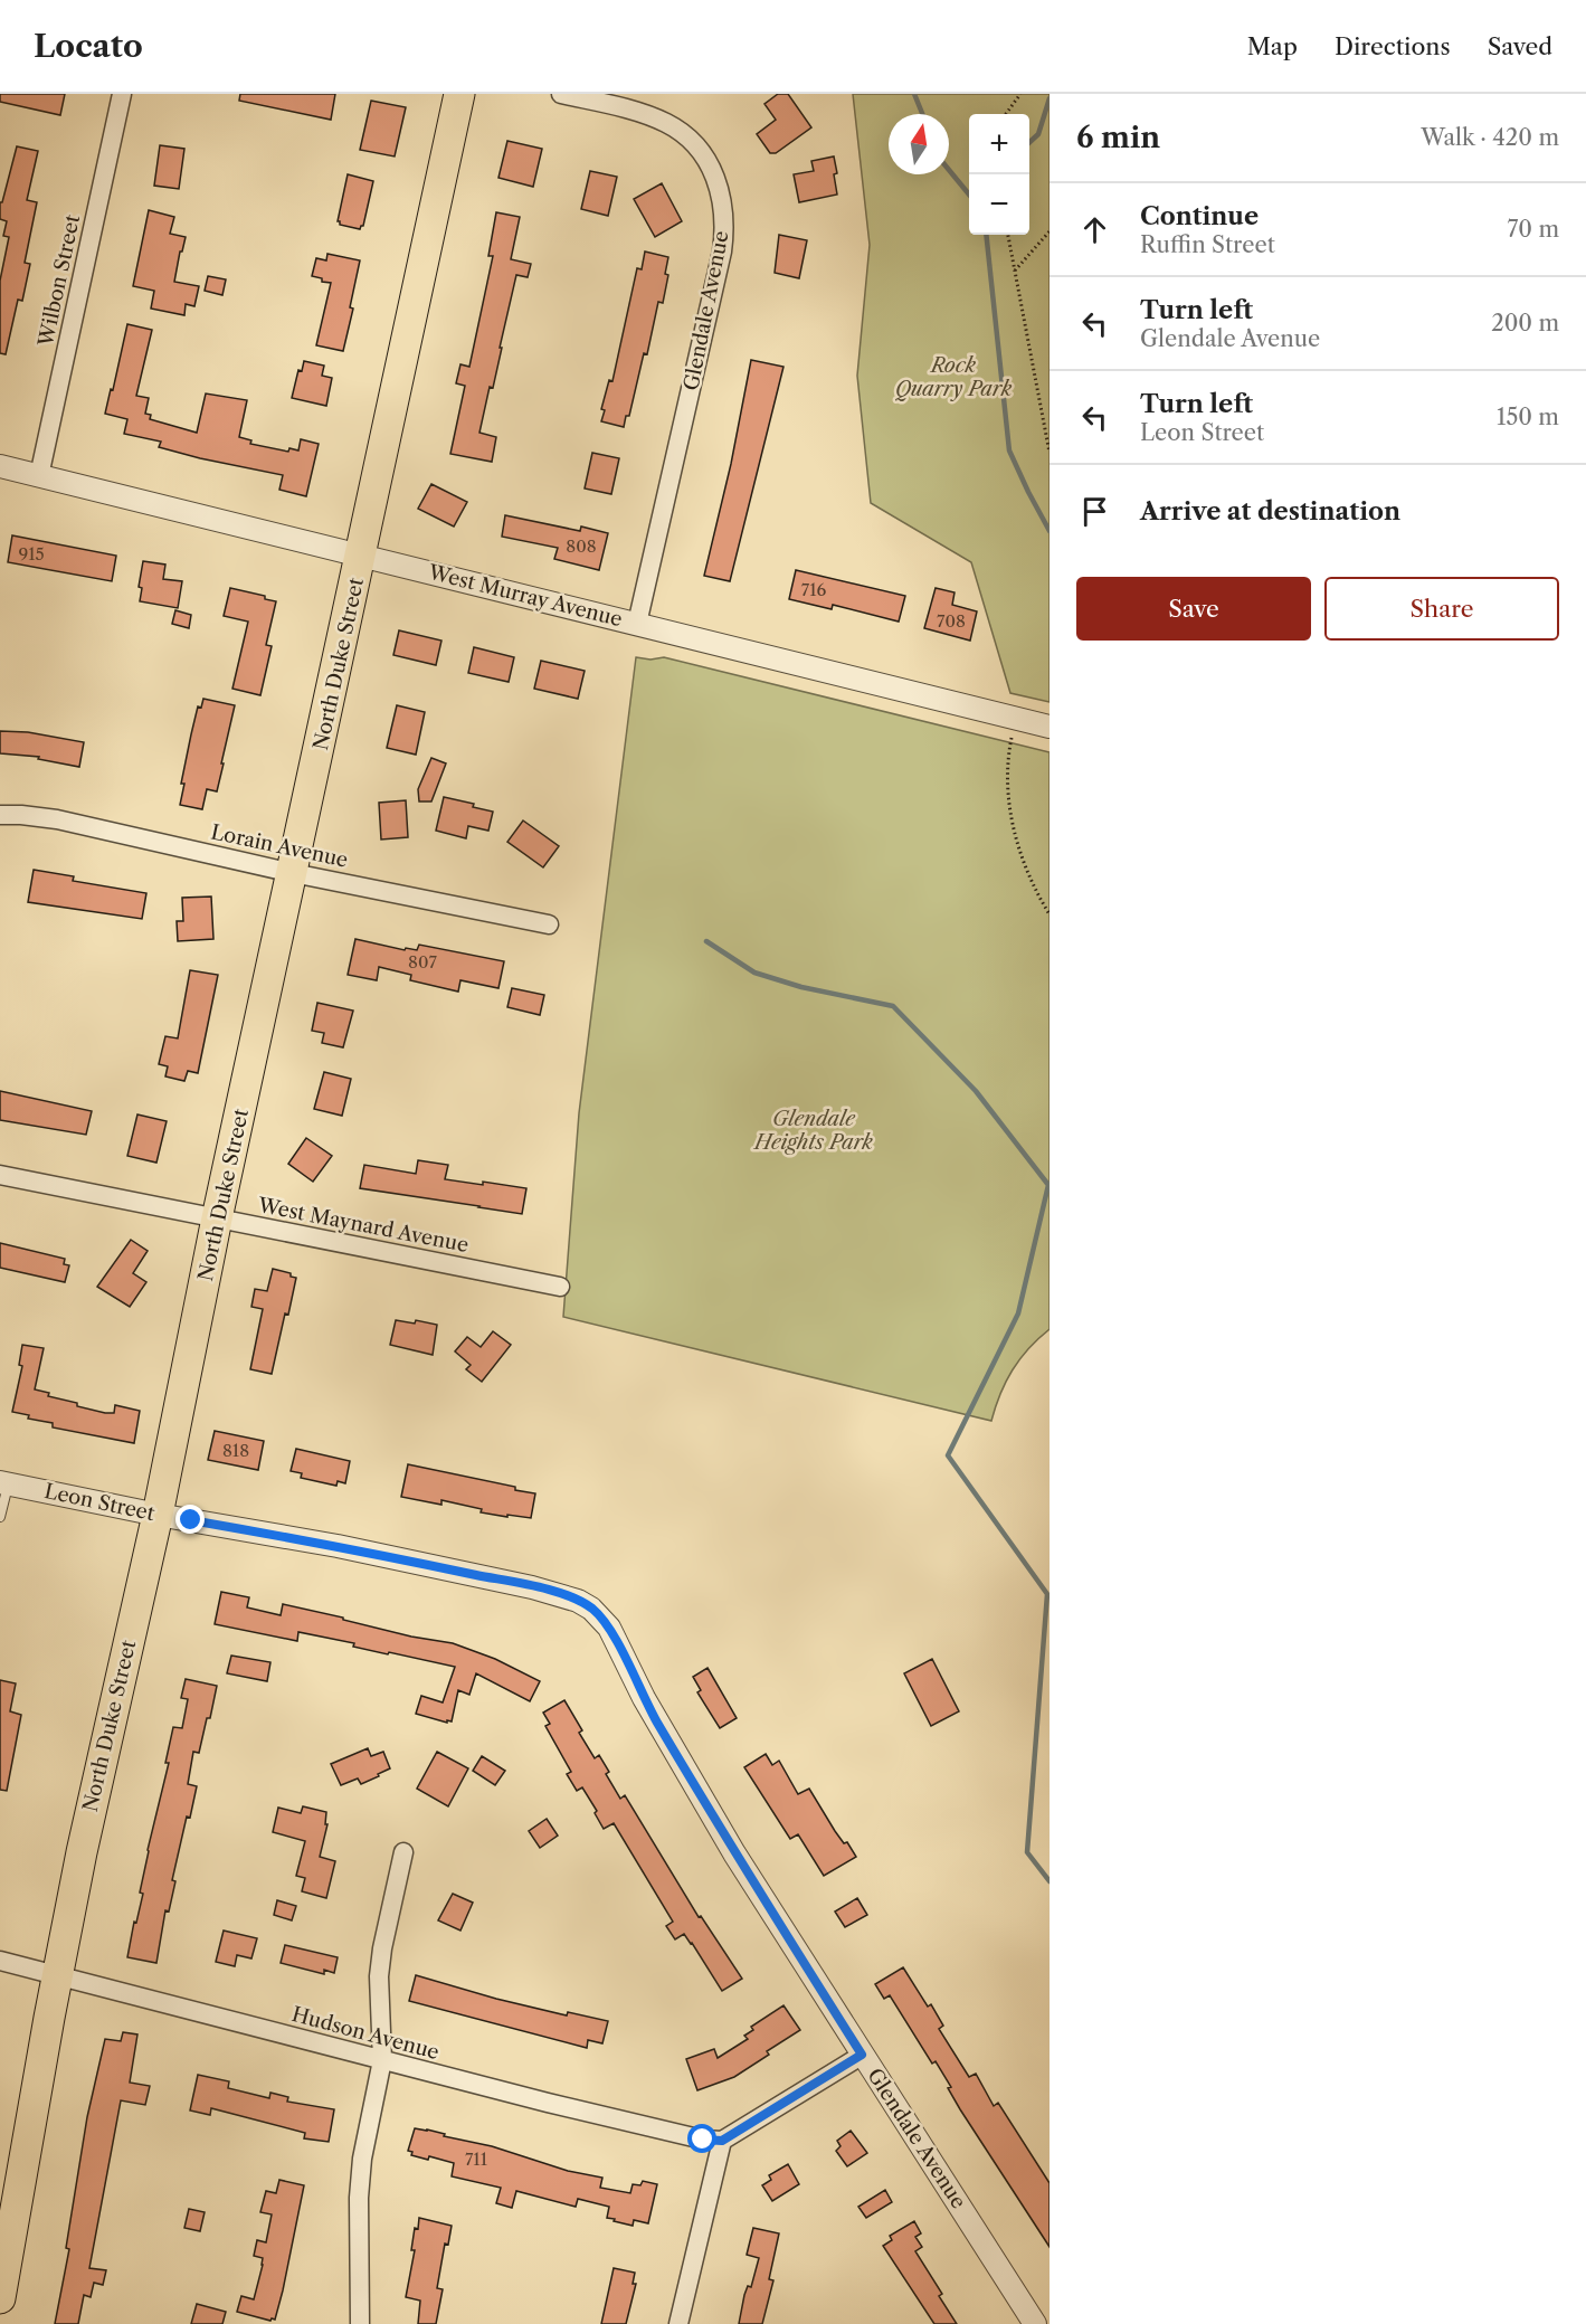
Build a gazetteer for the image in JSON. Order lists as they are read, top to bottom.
{
  "streets": {
    "highway": ["North Duke Street"],
    "street": [
      "Wilbon Street",
      "Glendale Avenue",
      "West Murray Avenue",
      "Lorain Avenue",
      "West Maynard Avenue",
      "Leon Street",
      "Hudson Avenue"
    ]
  },
  "crossings": [
    ["Wilbon Street", "West Murray Avenue"],
    ["Glendale Avenue", "West Murray Avenue"],
    ["Glendale Avenue", "Leon Street"],
    ["West Murray Avenue", "North Duke Street"],
    ["North Duke Street", "Lorain Avenue"],
    ["North Duke Street", "West Maynard Avenue"],
    ["North Duke Street", "Leon Street"],
    ["North Duke Street", "Hudson Avenue"]
  ],
  "parks": ["Rock Quarry Park", "Glendale Heights Park"],
  "house_numbers": [
    "808",
    "915",
    "716",
    "708",
    "807",
    "818",
    "711"
  ],
  "north": "top",
  "page": {
    "header": "Locato",
    "nav": ["Map", "Directions", "Saved"],
    "heading": ["6 min", "Walk · 420 m"],
    "map_buttons": ["+", "−"],
    "list": [
      ["Continue", "Ruffin Street", "70 m"],
      ["Turn left", "Glendale Avenue", "200 m"],
      ["Turn left", "Leon Street", "150 m"],
      "Arrive at destination"
    ],
    "buttons": ["Save", "Share"]
  }
}
